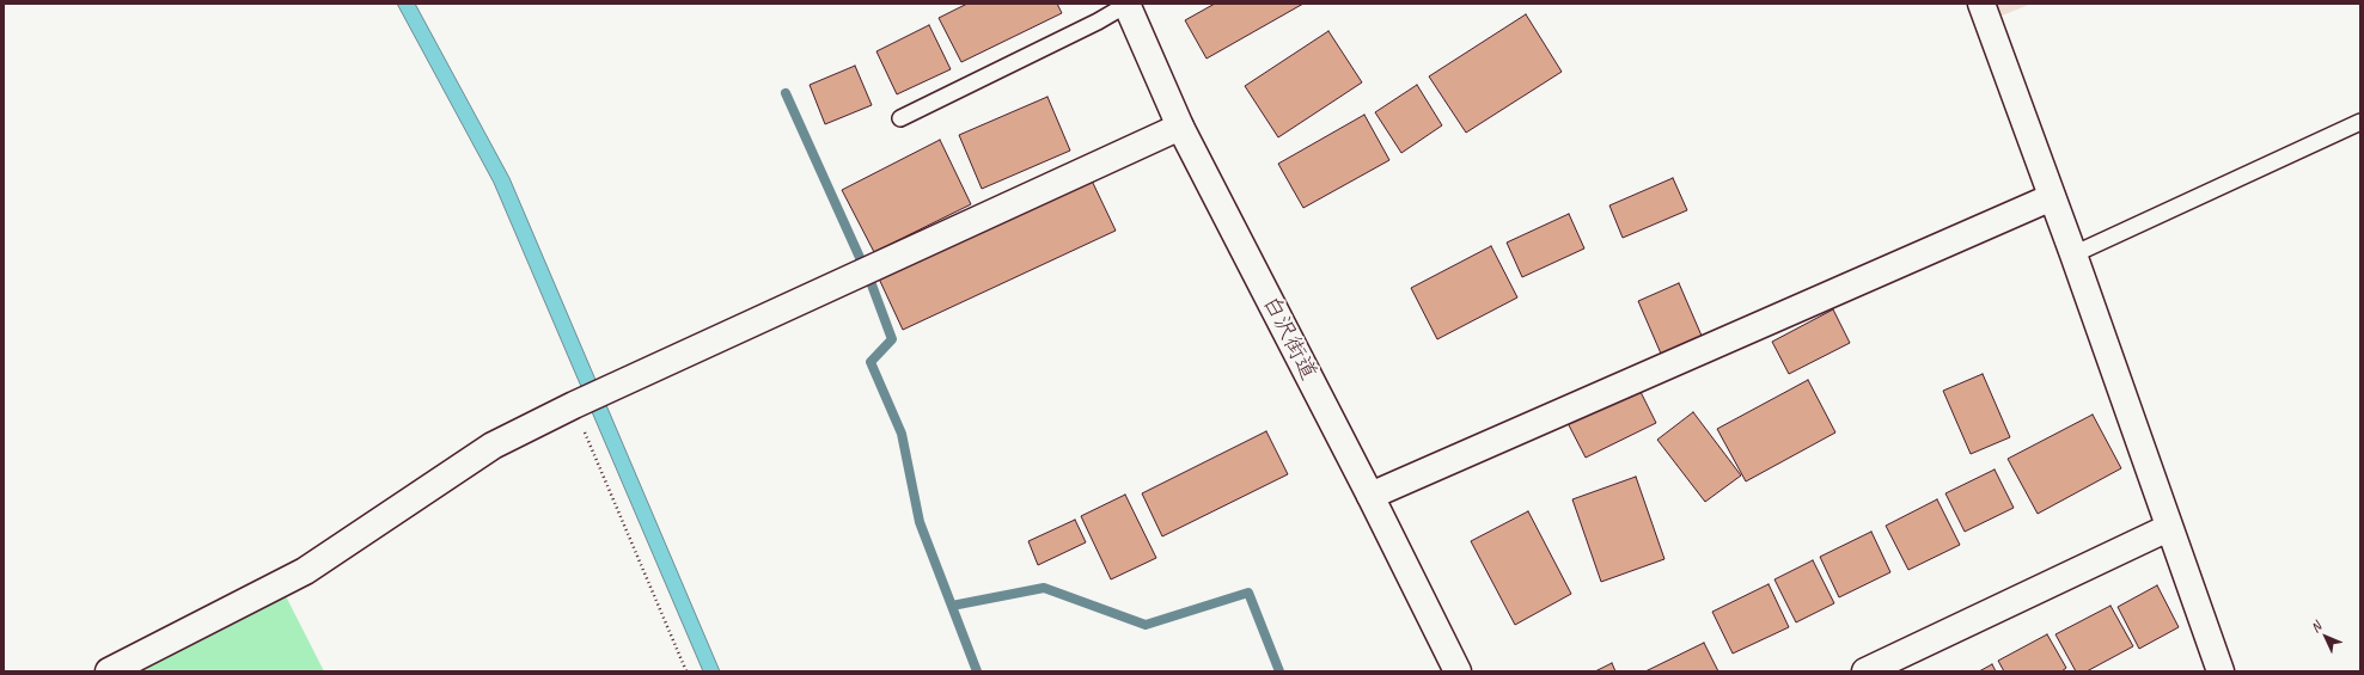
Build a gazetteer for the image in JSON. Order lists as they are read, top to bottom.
{
  "streets": {
    "street": ["白沢街道"]
  },
  "north": "top left"
}
